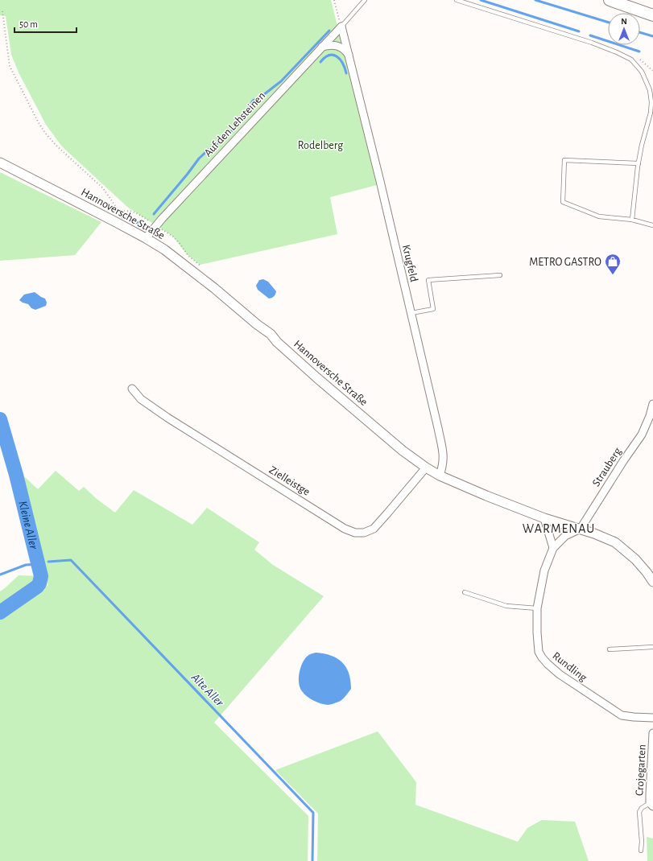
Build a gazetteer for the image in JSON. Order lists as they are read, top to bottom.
{
  "streets": {
    "street": [
      "Auf den Lehsteinen",
      "Hannoversche Straße",
      "Krugfeld",
      "Strauberg",
      "Zielleistge",
      "Rundling",
      "Crojegarten"
    ]
  },
  "crossings": [
    ["Auf den Lehsteinen", "Hannoversche Straße"],
    ["Auf den Lehsteinen", "Krugfeld"],
    ["Hannoversche Straße", "Krugfeld"],
    ["Hannoversche Straße", "Strauberg"],
    ["Hannoversche Straße", "Zielleistge"],
    ["Hannoversche Straße", "Rundling"],
    ["Strauberg", "Rundling"]
  ],
  "districts": ["WARMENAU"],
  "water": ["Kleine Aller", "Alte Aller"],
  "parks": ["Rodelberg"],
  "places": {
    "shop": ["METRO GASTRO"]
  },
  "scale_bar": "50 m",
  "north": "top"
}
